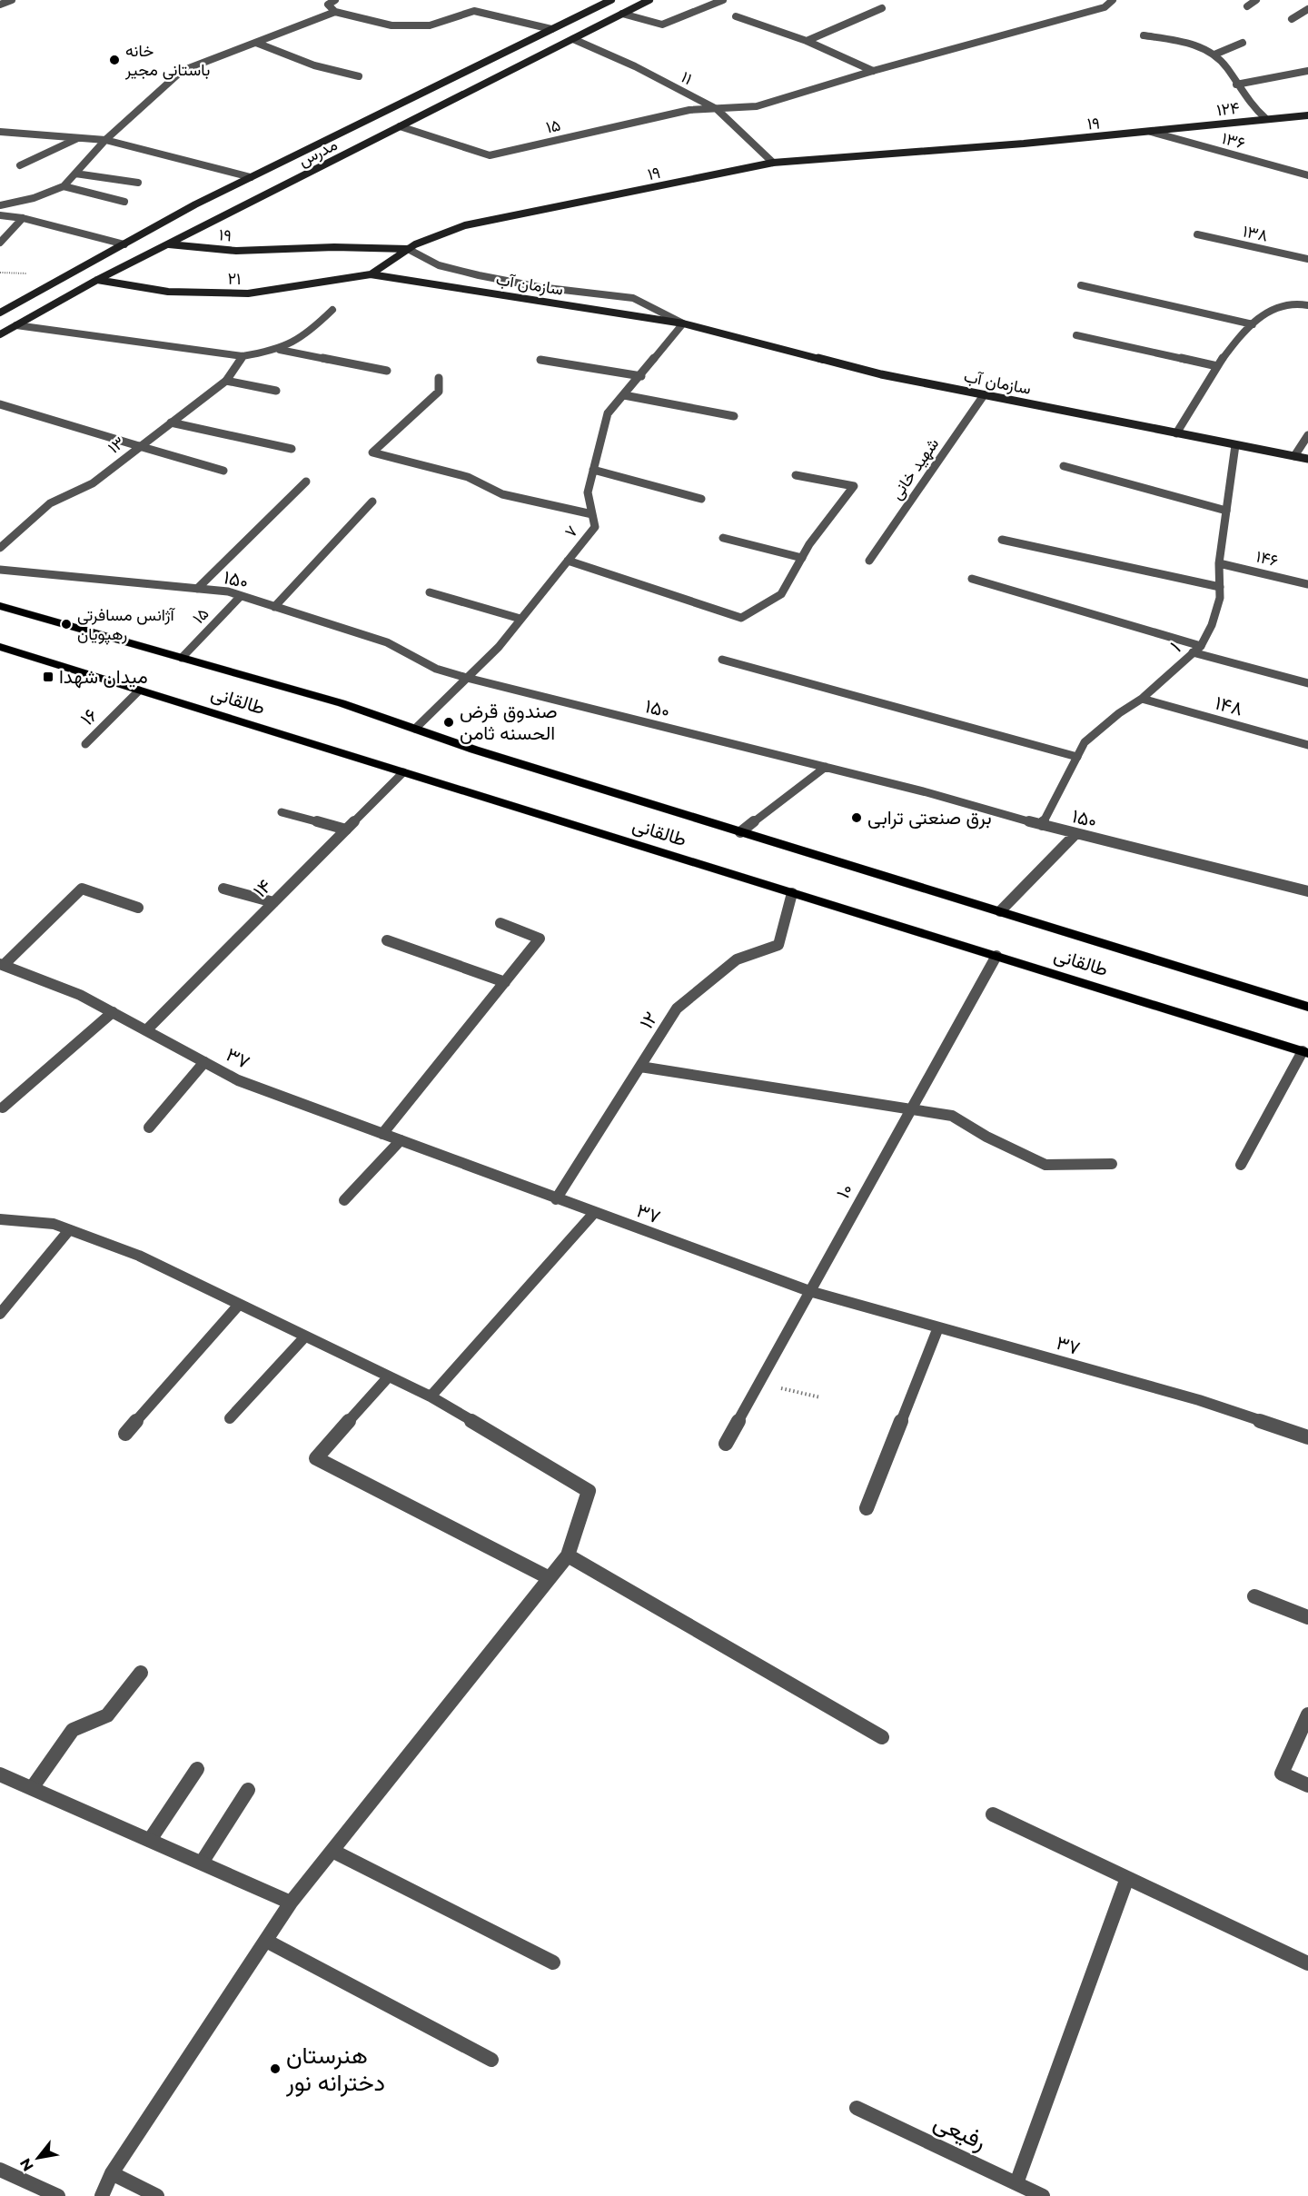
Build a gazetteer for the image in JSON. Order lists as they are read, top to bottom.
{
  "streets": {
    "main road": ["طالقانی"],
    "street": [
      "۱۱",
      "۱۲۴",
      "۱۹",
      "۱۵",
      "۱۳۶",
      "مدرس",
      "۱۳۸",
      "۲۱",
      "سازمان آب",
      "۱۳",
      "شهید خانی",
      "۷",
      "۱۴۶",
      "۱۵۰",
      "۱",
      "۱۴۸",
      "۱۶",
      "۱۴",
      "۱۲",
      "۳۷",
      "۱۰",
      "رفیعی"
    ]
  },
  "crossings": [
    ["۱۱", "۱۹"],
    ["۱۱", "۱۵"],
    ["۱۱", "مدرس"],
    ["۱۲۴", "۱۹"],
    ["۱۲۴", "۱۳۶"],
    ["۱۹", "۱۳۶"],
    ["۱۹", "مدرس"],
    ["۱۹", "سازمان آب"],
    ["۱۵", "مدرس"],
    ["۱۵", "۱۵۰"],
    ["۱۵", "طالقانی"],
    ["مدرس", "۲۱"],
    ["۲۱", "سازمان آب"],
    ["سازمان آب", "شهید خانی"],
    ["سازمان آب", "۷"],
    ["سازمان آب", "۱"],
    ["۷", "۱۵۰"],
    ["۷", "طالقانی"],
    ["۱۴۶", "۱"],
    ["۱۵۰", "۱"],
    ["۱", "۱۴۸"],
    ["طالقانی", "۱۶"],
    ["طالقانی", "۱۴"],
    ["طالقانی", "۱۲"],
    ["طالقانی", "۱۰"],
    ["۱۴", "۳۷"],
    ["۱۲", "۳۷"],
    ["۳۷", "۱۰"]
  ],
  "places": {
    "other": [
      "خانه باستانی مجیر",
      "آژانس مسافرتی رهپویان",
      "صندوق قرض الحسنه ثامن",
      "برق صنعتی ترابی",
      "هنرستان دخترانه نور"
    ],
    "transit": ["میدان شهدا"]
  },
  "north": "bottom left"
}
